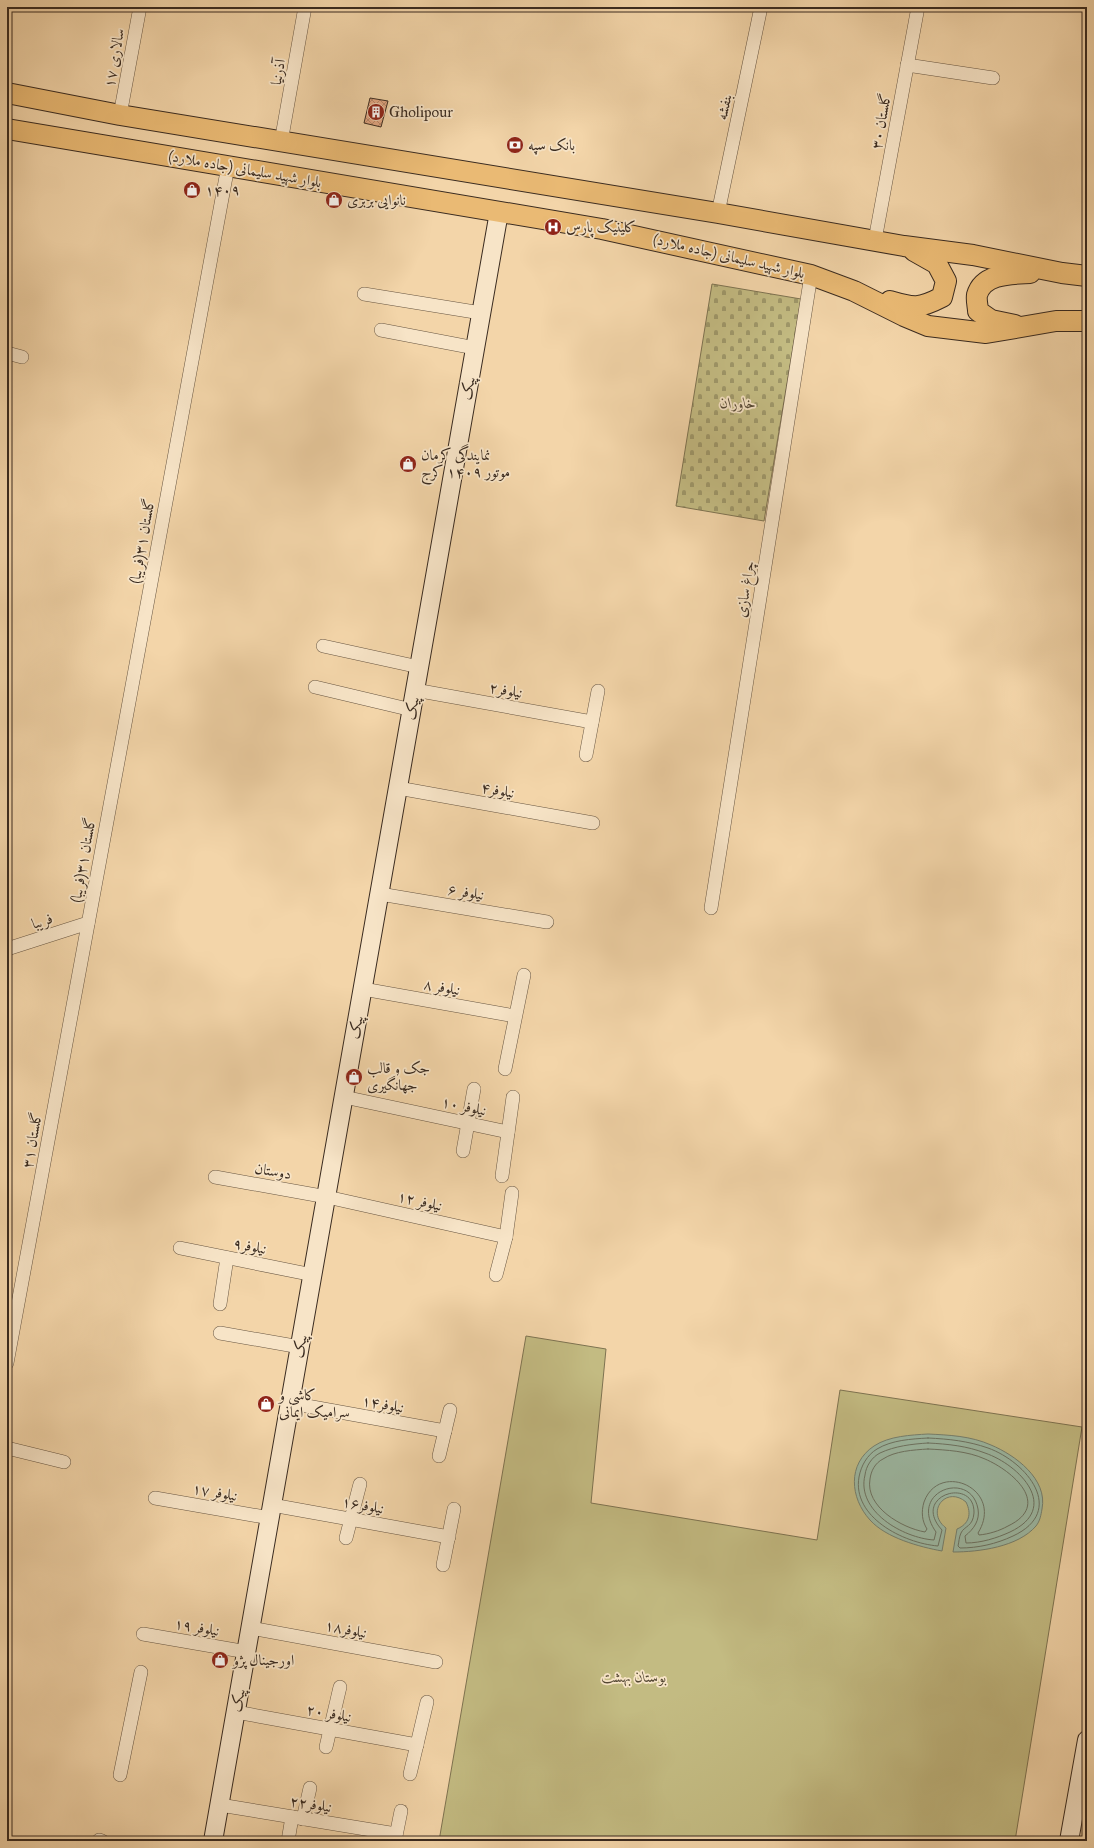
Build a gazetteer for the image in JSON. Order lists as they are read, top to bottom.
{
  "streets": {
    "main road": ["بلوار شهید سلیمانی (جاده ملارد)"],
    "street": [
      "سالاری ۱۷",
      "آذرنیا",
      "بنفشه",
      "گلستان ۳۰",
      "پیک",
      "گلستان ۳۱(فریبا)",
      "چراغ سازی",
      "نیلوفر۲",
      "نیلوفر۴",
      "نیلوفر ۶",
      "فریبا",
      "نیلوفر ۸",
      "نیلوفر ۱۰",
      "گلستان ۳۱",
      "دوستان",
      "نیلوفر ۱۲",
      "نیلوفر۹",
      "نیلوفر۱۴",
      "نیلوفر ۱۷",
      "نیلوفر۱۶",
      "نیلوفر ۱۹",
      "نیلوفر۱۸",
      "نیلوفر ۲۰",
      "نیلوفر۲۲"
    ]
  },
  "crossings": [
    ["بلوار شهید سلیمانی (جاده ملارد)", "پیک"],
    ["بلوار شهید سلیمانی (جاده ملارد)", "گلستان ۳۱(فریبا)"],
    ["بلوار شهید سلیمانی (جاده ملارد)", "چراغ سازی"],
    ["پیک", "نیلوفر۲"],
    ["پیک", "نیلوفر۴"],
    ["پیک", "نیلوفر ۶"],
    ["پیک", "نیلوفر ۸"],
    ["پیک", "نیلوفر ۱۰"],
    ["پیک", "دوستان"],
    ["پیک", "نیلوفر ۱۲"],
    ["پیک", "نیلوفر۹"],
    ["پیک", "نیلوفر۱۴"],
    ["پیک", "نیلوفر ۱۷"],
    ["پیک", "نیلوفر۱۶"],
    ["پیک", "نیلوفر ۱۹"],
    ["پیک", "نیلوفر۱۸"],
    ["پیک", "نیلوفر ۲۰"],
    ["پیک", "نیلوفر۲۲"],
    ["گلستان ۳۱(فریبا)", "فریبا"],
    ["گلستان ۳۱(فریبا)", "گلستان ۳۱"],
    ["فریبا", "گلستان ۳۱"],
    ["دوستان", "نیلوفر ۱۲"],
    ["نیلوفر ۱۷", "نیلوفر۱۶"]
  ],
  "parks": ["خاوران", "بوستان بهشت"],
  "places": {
    "building": ["Gholipour"],
    "bank": ["بانک سپه"],
    "shop": [
      "۱۴۰۹",
      "نانوایی بربری",
      "نمایندگی کرمان موتور ۱۴۰۹ کرج",
      "جک و قالب جهانگیری",
      "کاشی و سرامیک ایمانی",
      "اورجینال پژو"
    ],
    "hospital": ["کلینیک پارس"]
  }
}
